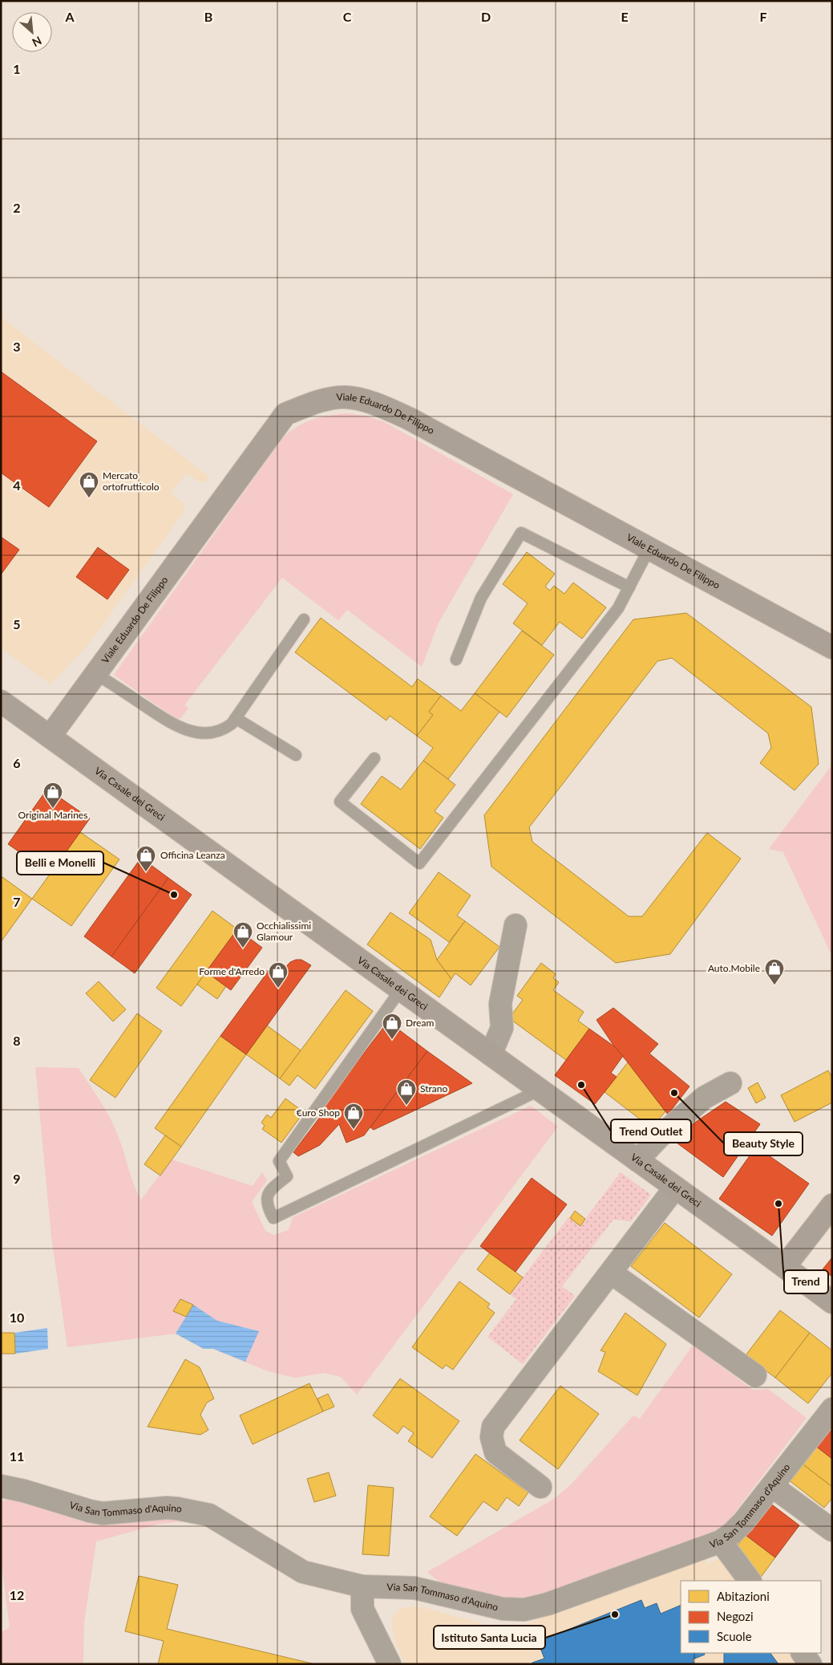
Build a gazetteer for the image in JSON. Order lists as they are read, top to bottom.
{
  "streets": {
    "street": ["Viale Eduardo De Filippo", "Via Casale dei Greci", "Via San Tommaso d'Aquino"]
  },
  "crossings": [
    ["Viale Eduardo De Filippo", "Via Casale dei Greci"]
  ],
  "places": {
    "shop": [
      "Mercato ortofrutticolo",
      "Original Marines",
      "Officina Leanza",
      "Occhialissimi Glamour",
      "Auto.Mobile",
      "Forme d'Arredo",
      "Dream",
      "Strano",
      "€uro Shop"
    ],
    "other": [
      "Belli e Monelli",
      "Trend Outlet",
      "Beauty Style",
      "Trend",
      "Istituto Santa Lucia"
    ]
  },
  "legend": ["Abitazioni", "Negozi", "Scuole"],
  "north": "bottom right",
  "grid": {
    "columns": [
      "A",
      "B",
      "C",
      "D",
      "E",
      "F"
    ],
    "rows": [
      "1",
      "2",
      "3",
      "4",
      "5",
      "6",
      "7",
      "8",
      "9",
      "10",
      "11",
      "12"
    ]
  }
}
